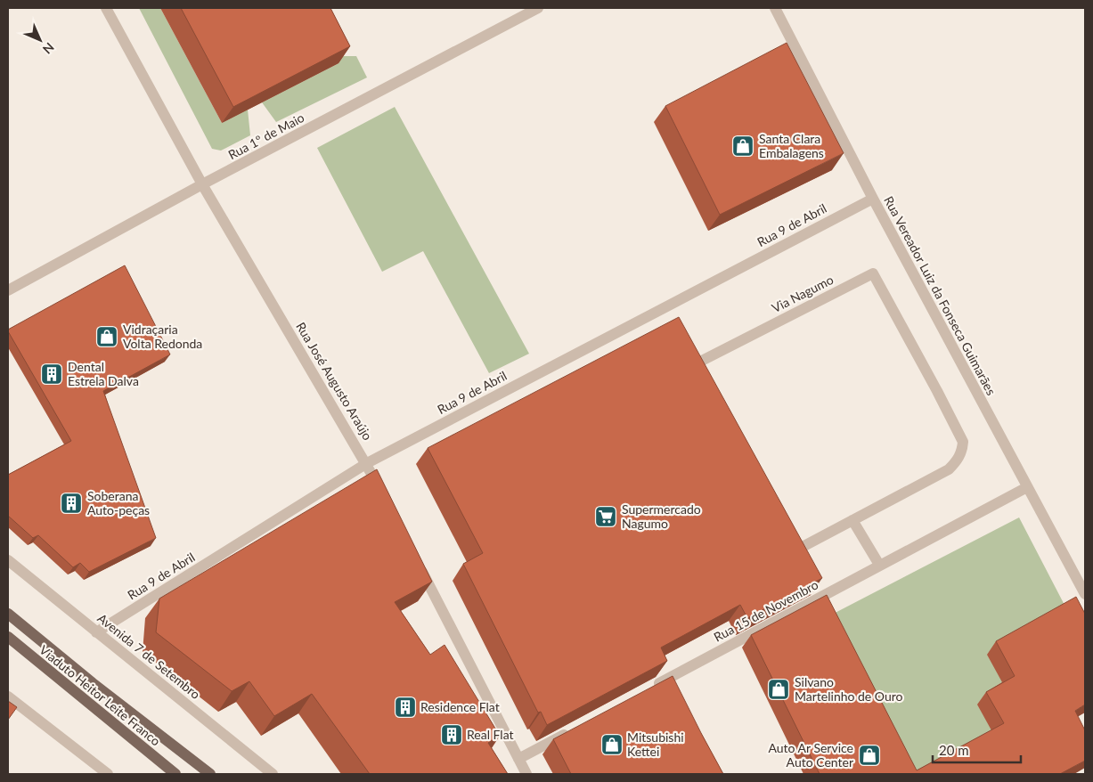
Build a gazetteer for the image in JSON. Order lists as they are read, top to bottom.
{
  "streets": {
    "main road": ["Viaduto Heitor Leite Franco"],
    "street": [
      "Rua 1º de Maio",
      "Rua 9 de Abril",
      "Via Nagumo",
      "Rua Vereador Luiz da Fonseca Guimarães",
      "Rua José Augusto Araújo",
      "Rua 15 de Novembro",
      "Avenida 7 de Setembro"
    ]
  },
  "crossings": [
    ["Rua 1º de Maio", "Rua José Augusto Araújo"],
    ["Rua 9 de Abril", "Rua Vereador Luiz da Fonseca Guimarães"],
    ["Rua 9 de Abril", "Rua José Augusto Araújo"],
    ["Rua 9 de Abril", "Avenida 7 de Setembro"],
    ["Rua Vereador Luiz da Fonseca Guimarães", "Rua 15 de Novembro"]
  ],
  "places": {
    "shop": [
      "Santa Clara Embalagens",
      "Vidraçaria Volta Redonda",
      "Silvano Martelinho de Ouro",
      "Mitsubishi Kettei",
      "Auto Ar Service Auto Center"
    ],
    "building": [
      "Dental Estrela Dalva",
      "Soberana Auto-peças",
      "Residence Flat",
      "Real Flat"
    ],
    "supermarket": ["Supermercado Nagumo"]
  },
  "scale_bar": "20 m",
  "north": "bottom right"
}
